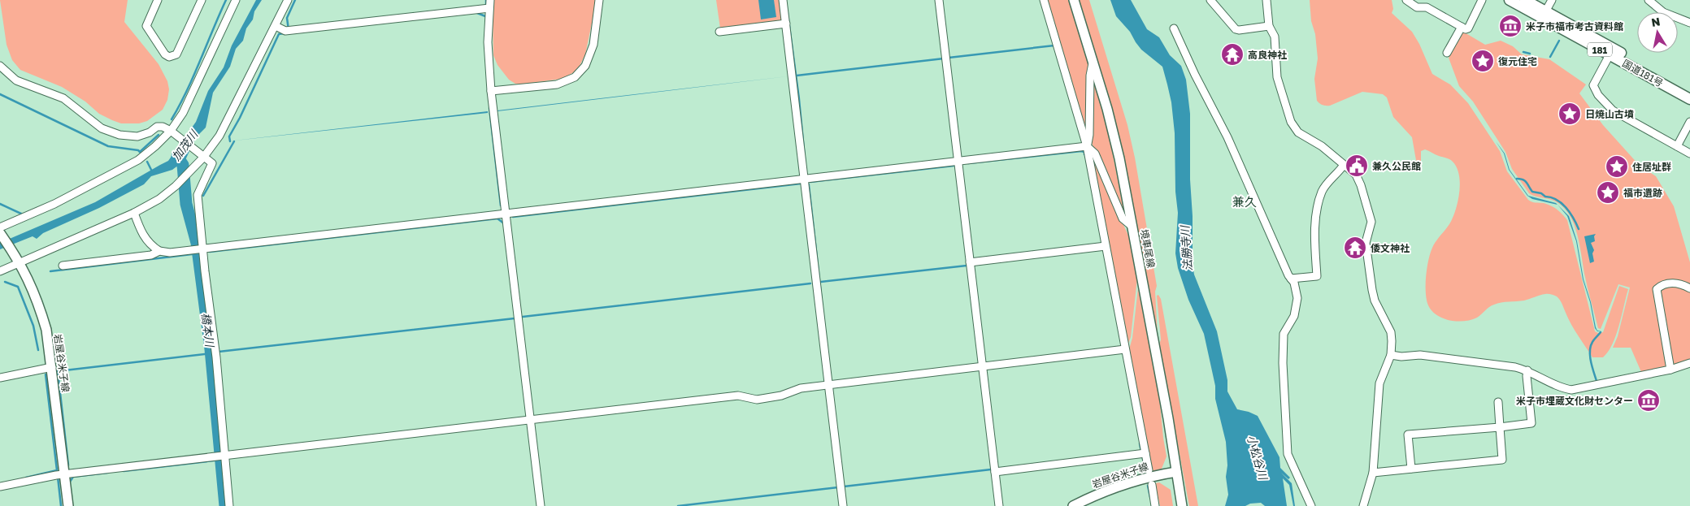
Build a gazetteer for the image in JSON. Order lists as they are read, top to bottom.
{
  "streets": {
    "highway": ["181", "国道181号"],
    "main road": ["境車尾線", "岩屋谷米子線"]
  },
  "crossings": [
    ["境車尾線", "岩屋谷米子線"]
  ],
  "districts": ["兼久"],
  "water": [
    "加茂川",
    "法勝寺川",
    "橋本川",
    "小松谷川"
  ],
  "places": {
    "museum": ["米子市福市考古資料館", "米子市埋蔵文化財センター"],
    "temple": ["高良神社", "倭文神社"],
    "place": [
      "復元住宅",
      "日焼山古墳",
      "住居址群",
      "福市遺跡"
    ],
    "public building": ["兼久公民館"]
  },
  "north": "top"
}
